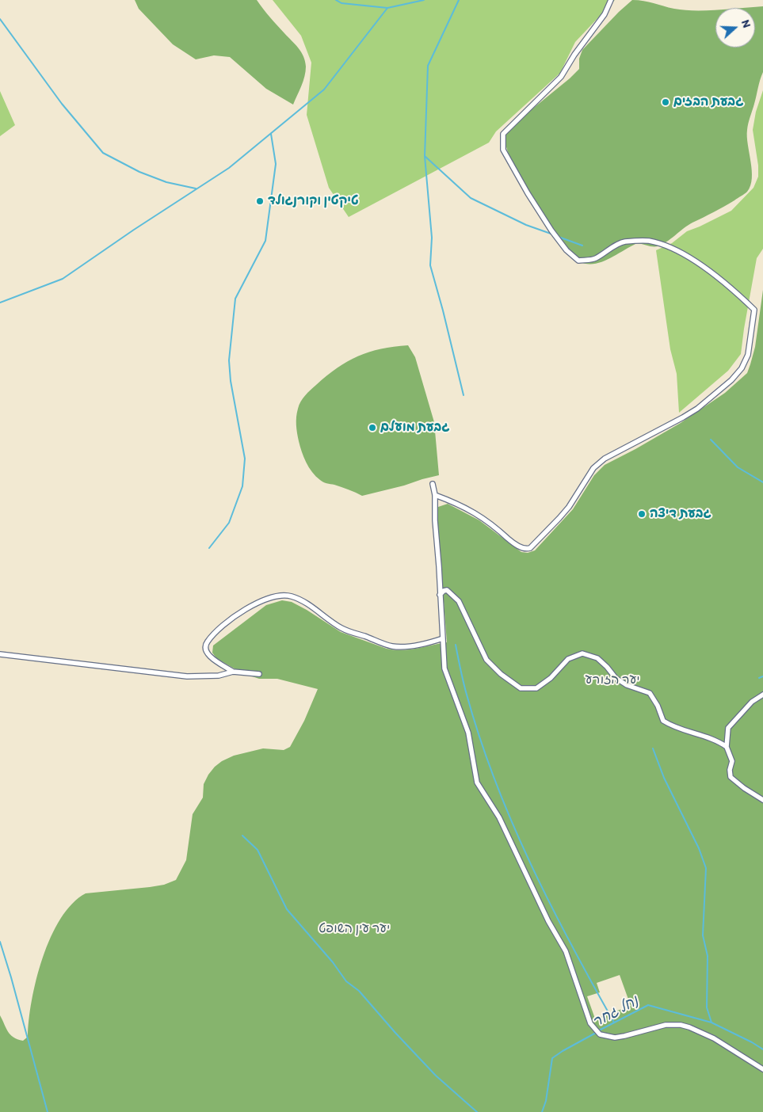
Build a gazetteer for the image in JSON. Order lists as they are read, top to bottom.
{
  "water": ["נחל גחר"],
  "parks": ["יער הזורע", "יער עין השופט"],
  "places": [
    "גבעת הבזים",
    "טיקטין וקורנגולד",
    "גבעת מועלם",
    "גבעת דיצה"
  ],
  "north": "right"
}
